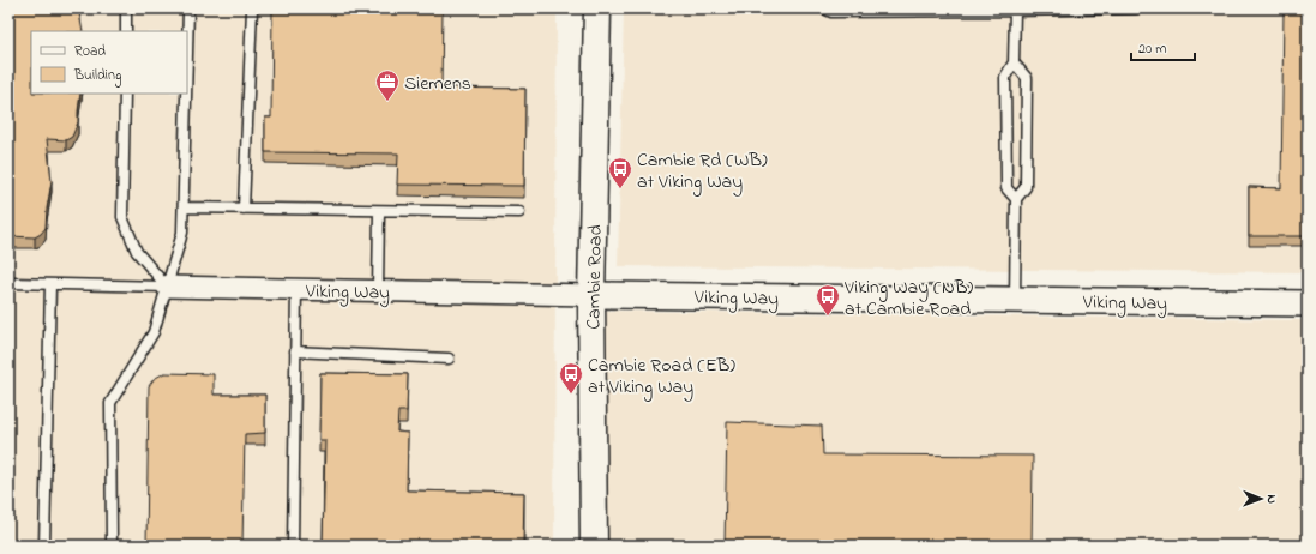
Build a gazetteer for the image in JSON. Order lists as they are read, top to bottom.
{
  "streets": {
    "main road": ["Cambie Road"],
    "street": ["Viking Way"]
  },
  "crossings": [
    ["Cambie Road", "Viking Way"]
  ],
  "places": {
    "office": ["Siemens"],
    "bus stop": ["Cambie Rd (WB) at Viking Way", "Viking Way (NB) at Cambie Road", "Cambie Road (EB) at Viking Way"]
  },
  "legend": ["Road", "Building"],
  "scale_bar": "20 m",
  "north": "right"
}
